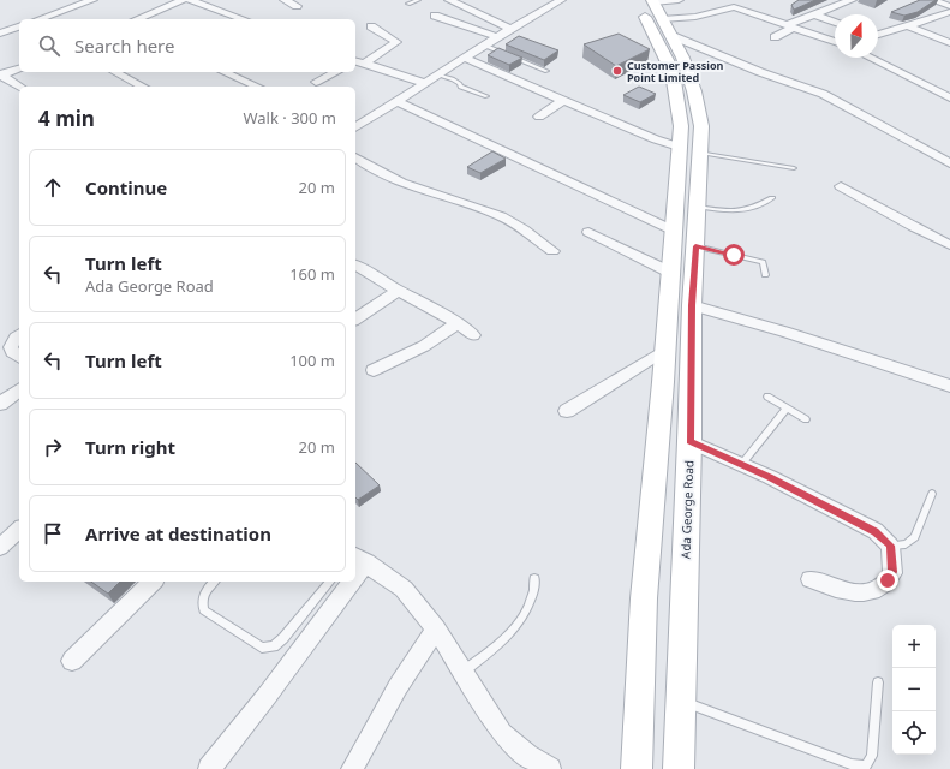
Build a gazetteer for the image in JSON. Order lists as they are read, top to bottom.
{
  "streets": {
    "main road": ["Ada George Road"]
  },
  "places": ["Customer Passion Point Limited"],
  "north": "top",
  "page": {
    "search": "Search here",
    "heading": ["4 min", "Walk · 300 m"],
    "list": [
      ["Continue", "20 m"],
      ["Turn left", "Ada George Road", "160 m"],
      ["Turn left", "100 m"],
      ["Turn right", "20 m"],
      "Arrive at destination"
    ],
    "map_buttons": ["+", "−"]
  }
}
